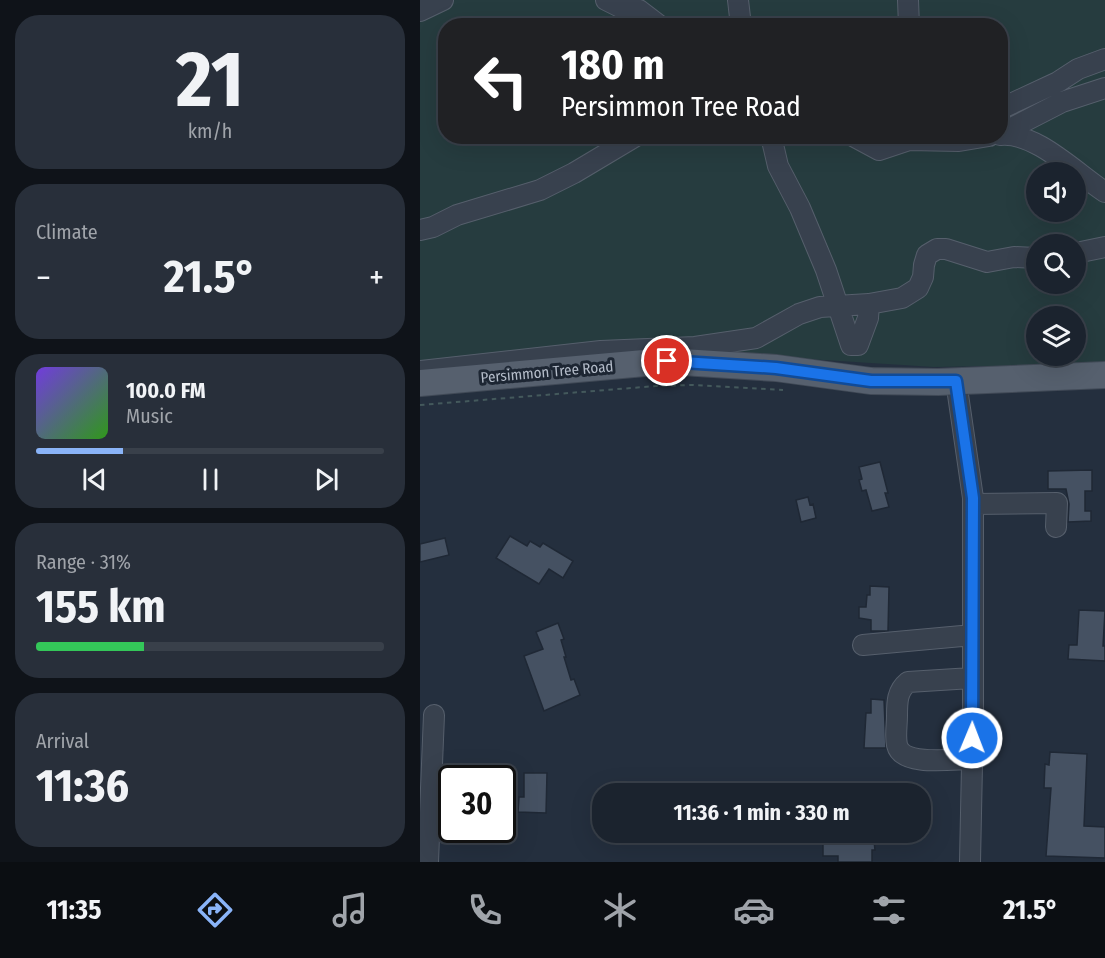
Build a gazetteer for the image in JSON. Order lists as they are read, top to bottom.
{
  "streets": {
    "main road": ["Persimmon Tree Road"]
  },
  "page": {
    "tile": [
      ["21", "km/h"],
      "Climate",
      ["Range · 31%", "155 km"],
      ["Arrival", "11:36"]
    ],
    "turn": ["180 m", "Persimmon Tree Road"],
    "heat": ["−", "21.5°", "+"],
    "song": ["100.0 FM", "Music"],
    "limit": "30",
    "trip": "11:36 · 1 min · 330 m",
    "tabs": ["11:35", "21.5°"]
  }
}
